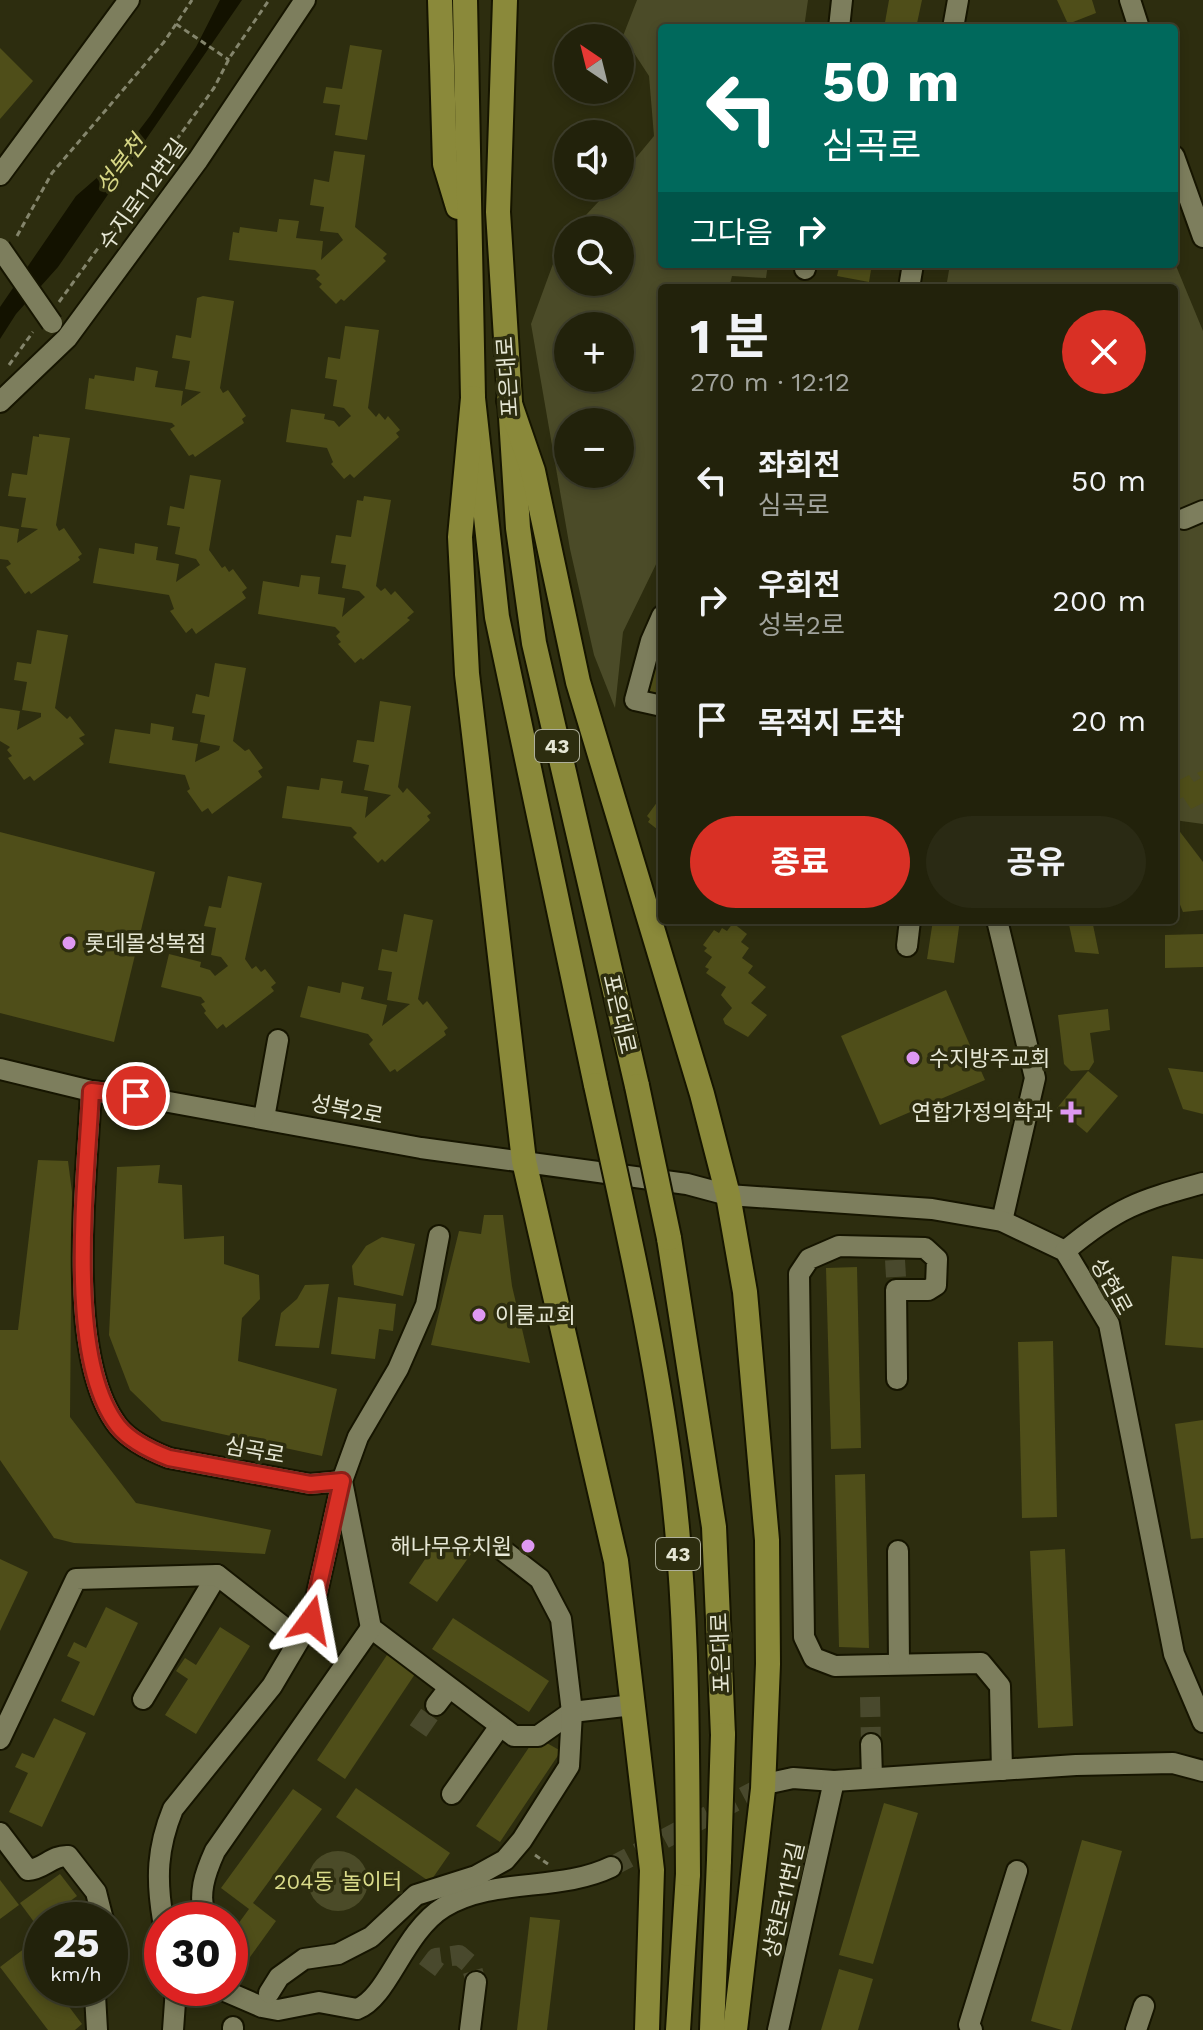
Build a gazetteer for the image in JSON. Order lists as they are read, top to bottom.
{
  "streets": {
    "main road": ["포은대로", "43"],
    "street": [
      "수지로112번길",
      "성복2로",
      "상현로",
      "심곡로",
      "상현로11번길"
    ]
  },
  "crossings": [
    ["성복2로", "상현로"],
    ["성복2로", "심곡로"]
  ],
  "water": ["성복천"],
  "parks": ["204동 놀이터"],
  "places": {
    "other": [
      "롯데몰성복점",
      "수지방주교회",
      "이룸교회",
      "해나무유치원"
    ],
    "health": ["연합가정의학과"]
  },
  "north": "top left",
  "page": {
    "map_buttons": ["+", "−"],
    "turn": ["50 m", "심곡로"],
    "then": "그다음",
    "heading": ["1 분", "270 m · 12:12"],
    "list": [
      {
        "name": "좌회전",
        "note": "심곡로",
        "value": "50 m"
      },
      {
        "name": "우회전",
        "note": "성복2로",
        "value": "200 m"
      },
      {
        "name": "목적지 도착",
        "value": "20 m"
      }
    ],
    "buttons": ["종료", "공유"],
    "speed": "25 km/h",
    "limit": "30"
  }
}
